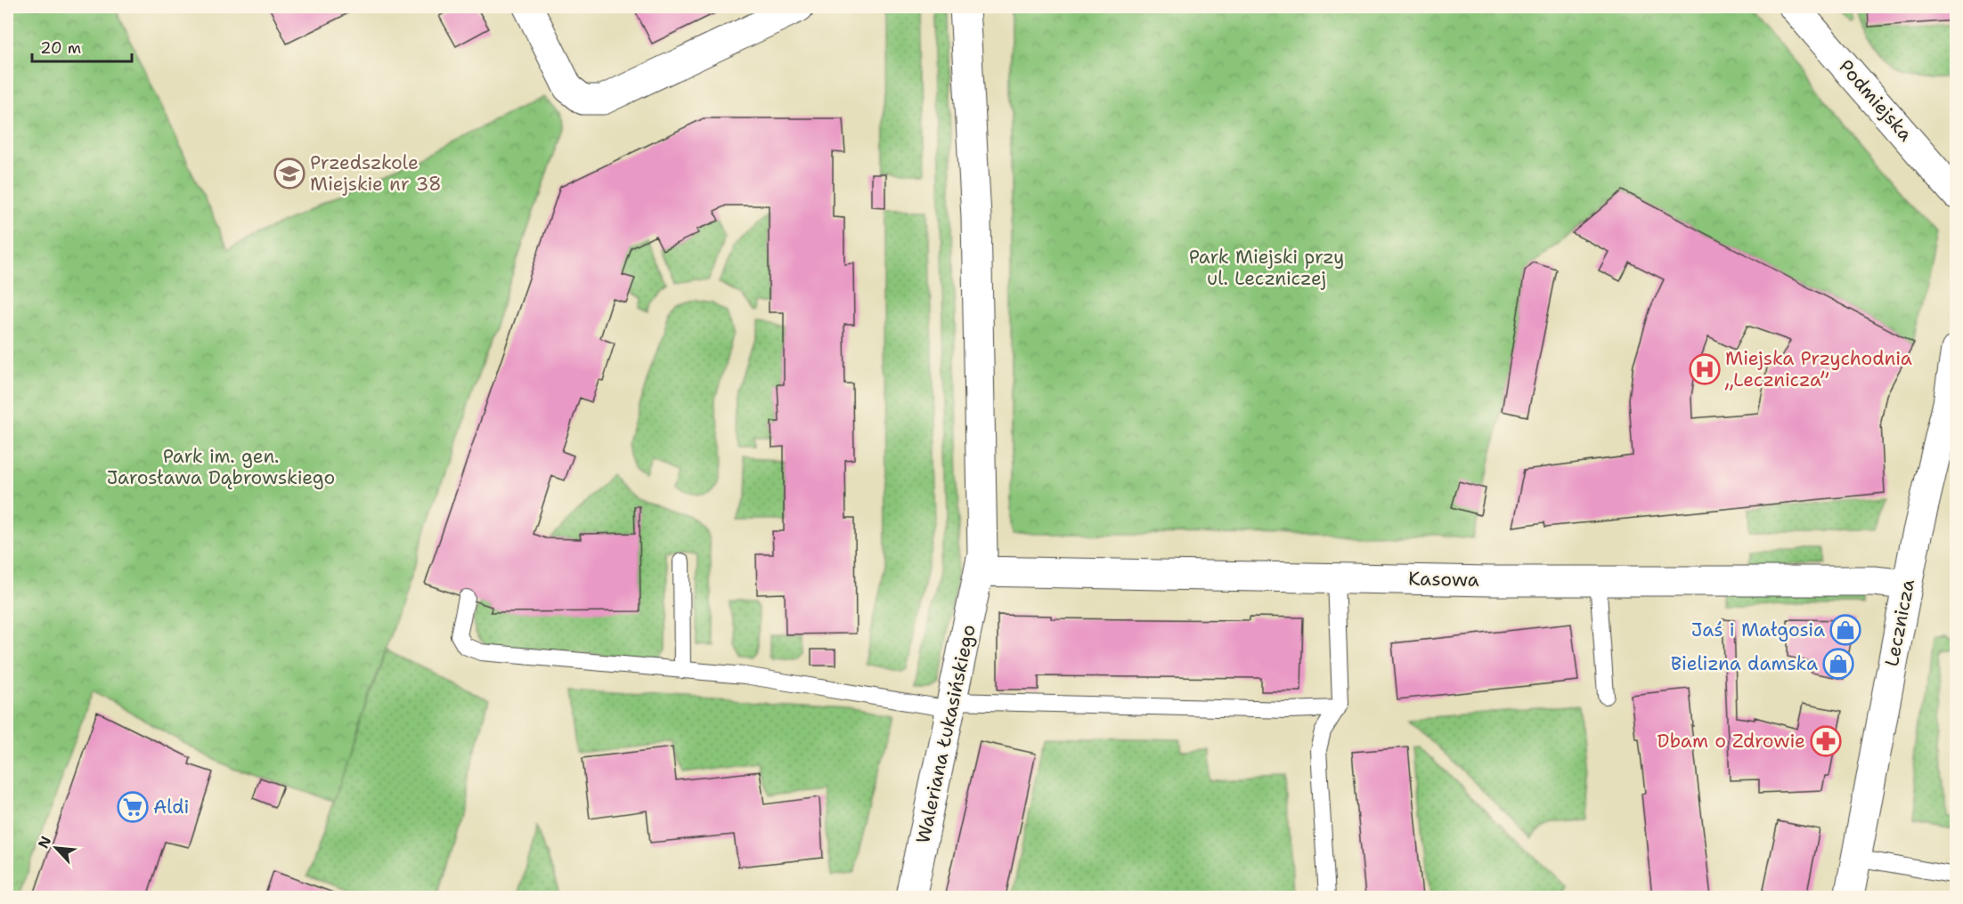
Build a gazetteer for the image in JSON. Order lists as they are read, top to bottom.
{
  "streets": {
    "street": [
      "Podmiejska",
      "Kasowa",
      "Lecznicza",
      "Waleriana Łukasińskiego"
    ]
  },
  "crossings": [
    ["Kasowa", "Lecznicza"],
    ["Kasowa", "Waleriana Łukasińskiego"]
  ],
  "parks": ["Park Miejski przy ul. Leczniczej", "Park im. gen. Jarosława Dąbrowskiego"],
  "places": {
    "school or university": ["Przedszkole Miejskie nr 38"],
    "hospital": ["Miejska Przychodnia „Lecznicza”"],
    "shop": ["Jaś i Małgosia", "Bielizna damska"],
    "pharmacy": ["Dbam o Zdrowie"],
    "supermarket": ["Aldi"]
  },
  "scale_bar": "20 m",
  "north": "top left"
}
